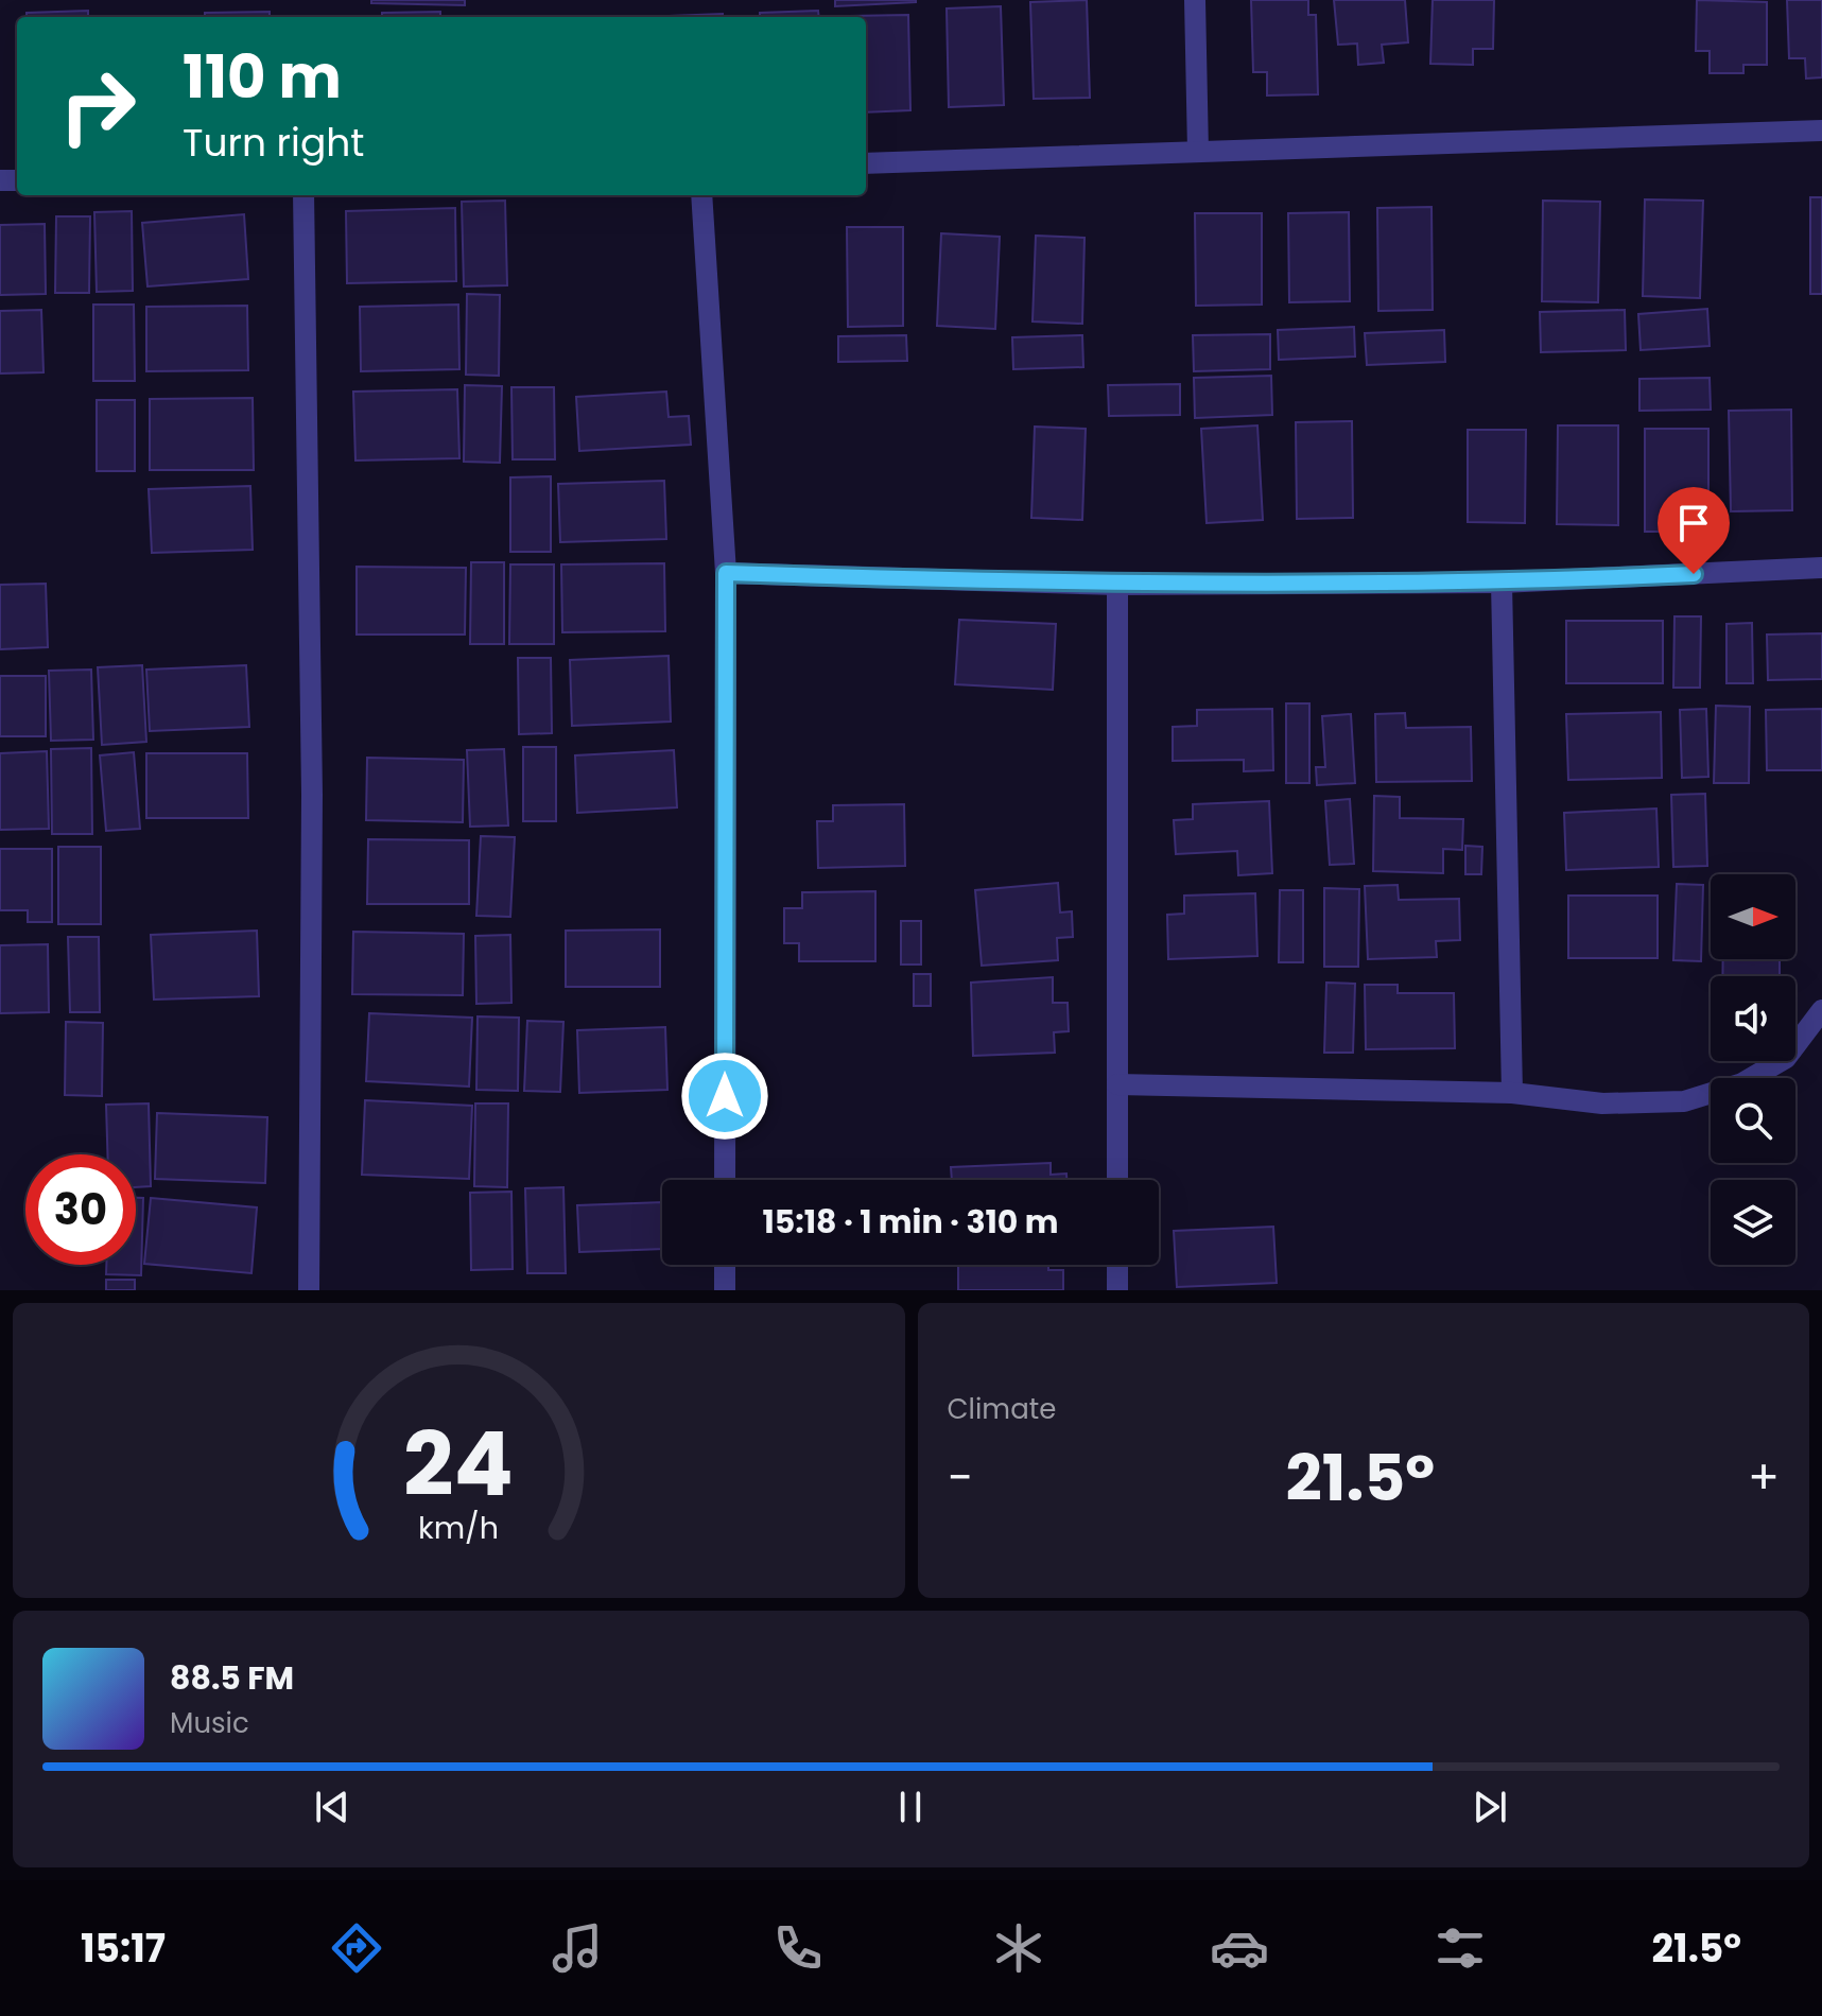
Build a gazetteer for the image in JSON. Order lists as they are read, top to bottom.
{
  "north": "right",
  "page": {
    "turn": ["110 m", "Turn right"],
    "limit": "30",
    "trip": "15:18 · 1 min · 310 m",
    "tile": "Climate",
    "heat": ["−", "21.5°", "+"],
    "song": ["88.5 FM", "Music"],
    "tabs": ["15:17", "21.5°"],
    "gauge": ["24", "km/h"]
  }
}
